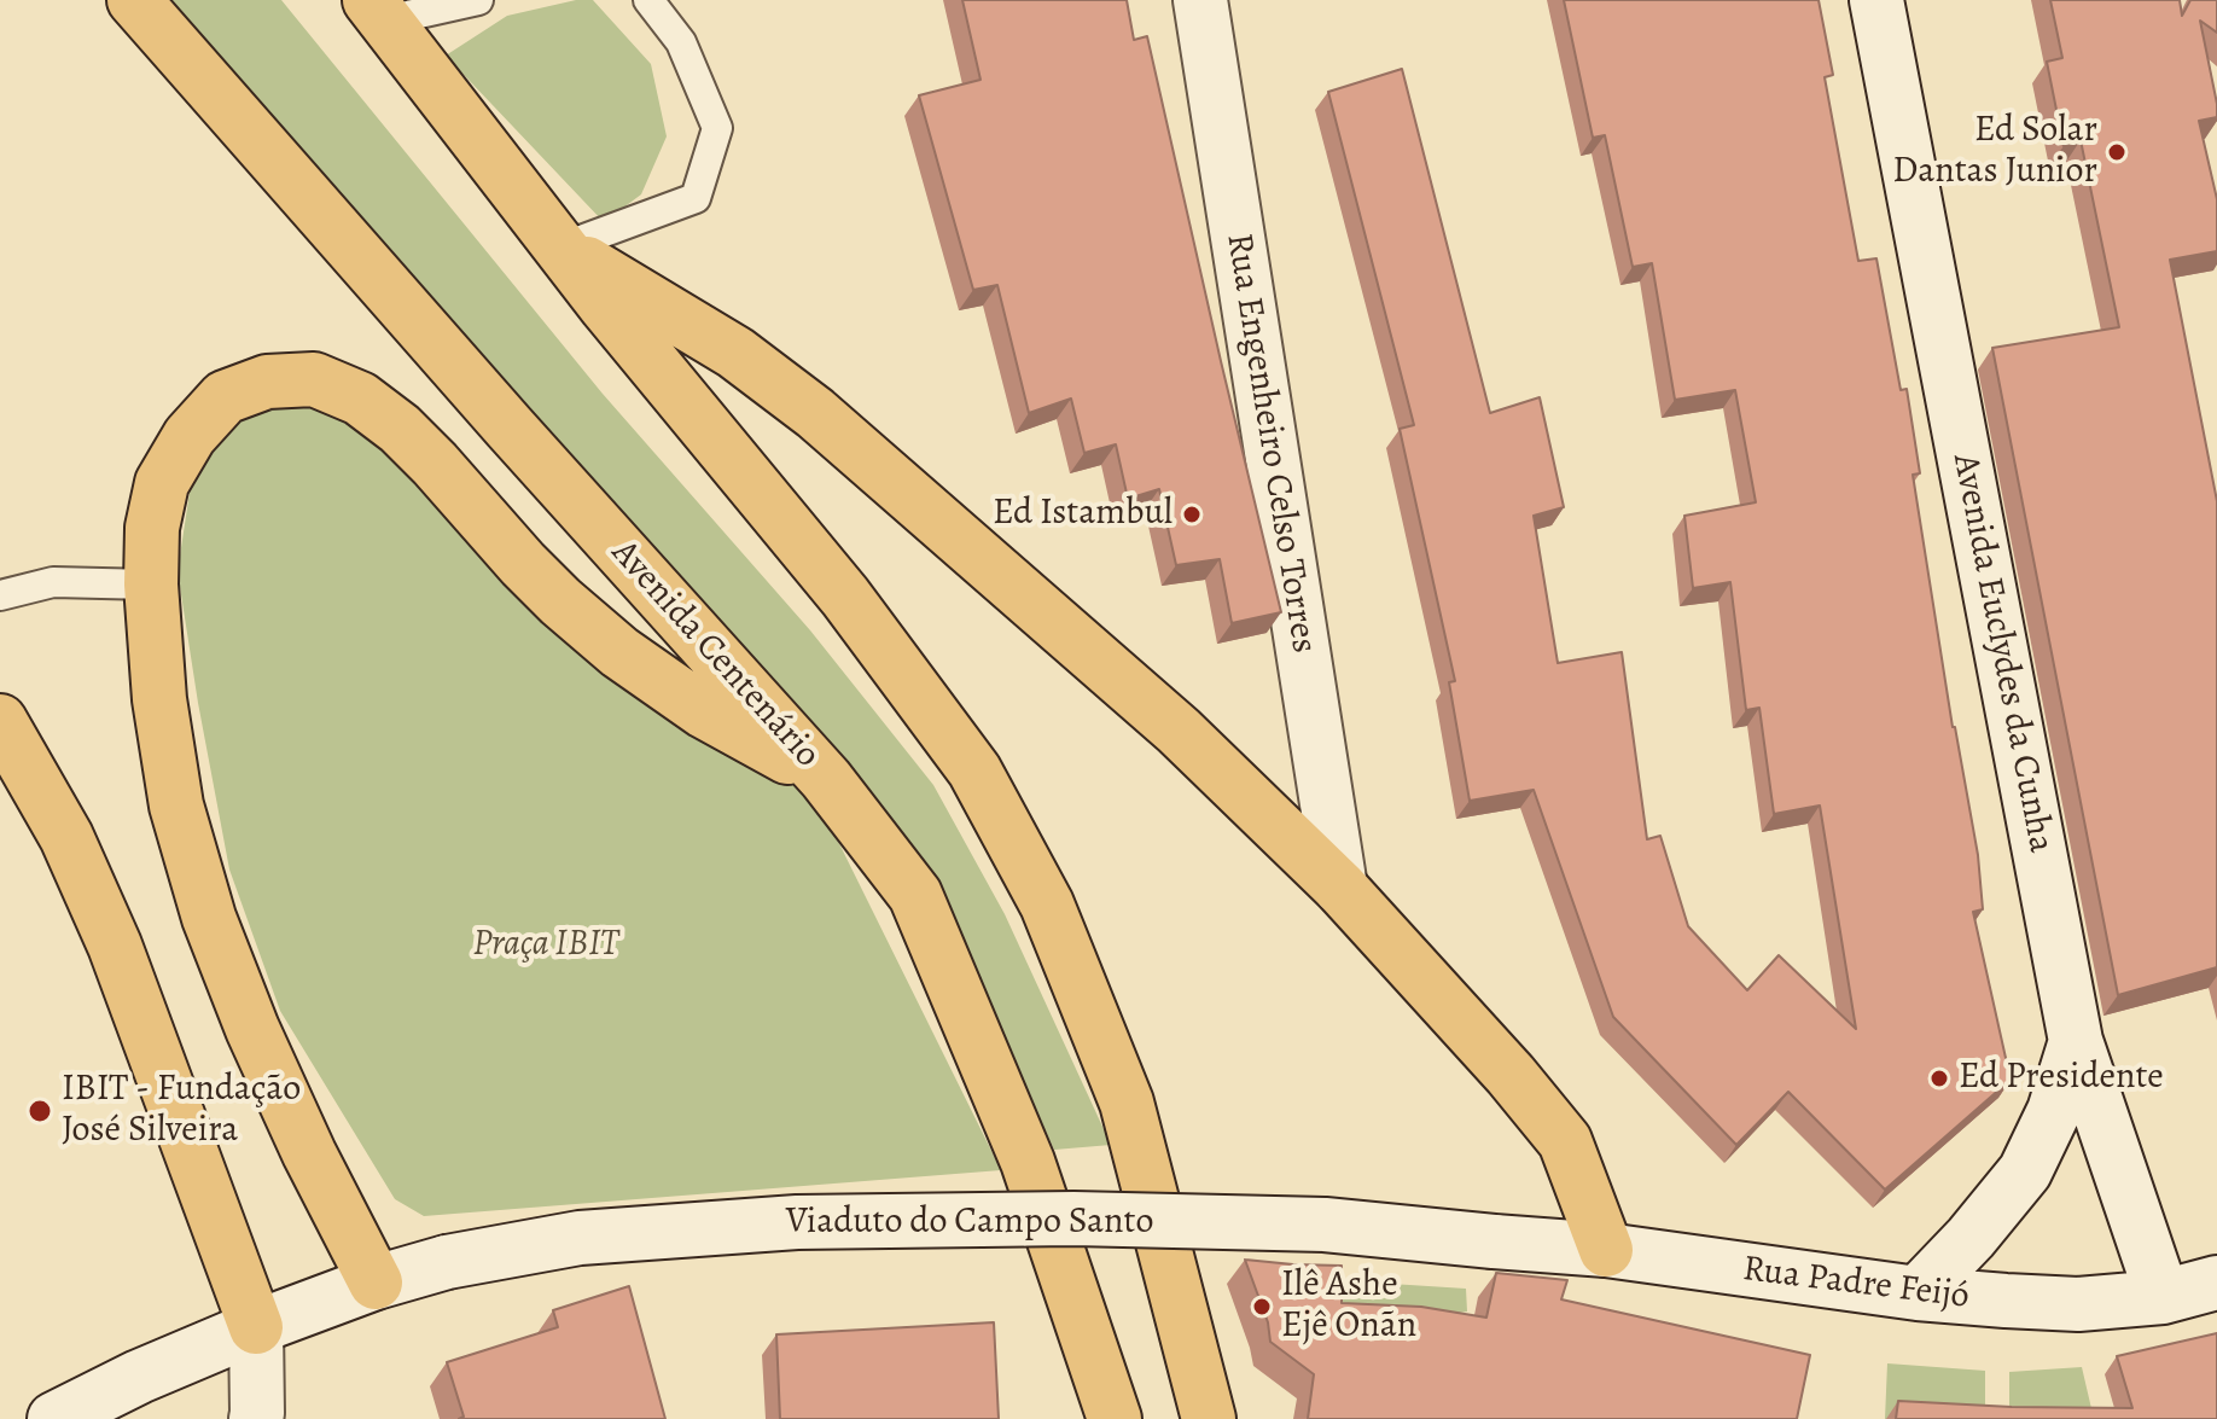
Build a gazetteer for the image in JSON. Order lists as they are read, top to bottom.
{
  "streets": {
    "main road": [
      "Rua Engenheiro Celso Torres",
      "Avenida Euclydes da Cunha",
      "Avenida Centenário",
      "Viaduto do Campo Santo",
      "Rua Padre Feijó"
    ]
  },
  "crossings": [
    ["Avenida Euclydes da Cunha", "Rua Padre Feijó"],
    ["Viaduto do Campo Santo", "Rua Padre Feijó"]
  ],
  "parks": ["Praça IBIT"],
  "places": [
    "Ed Solar Dantas Junior",
    "Ed Istambul",
    "Ed Presidente",
    "IBIT - Fundação José Silveira",
    "Ilê Ashe Ejê Onãn"
  ]
}
